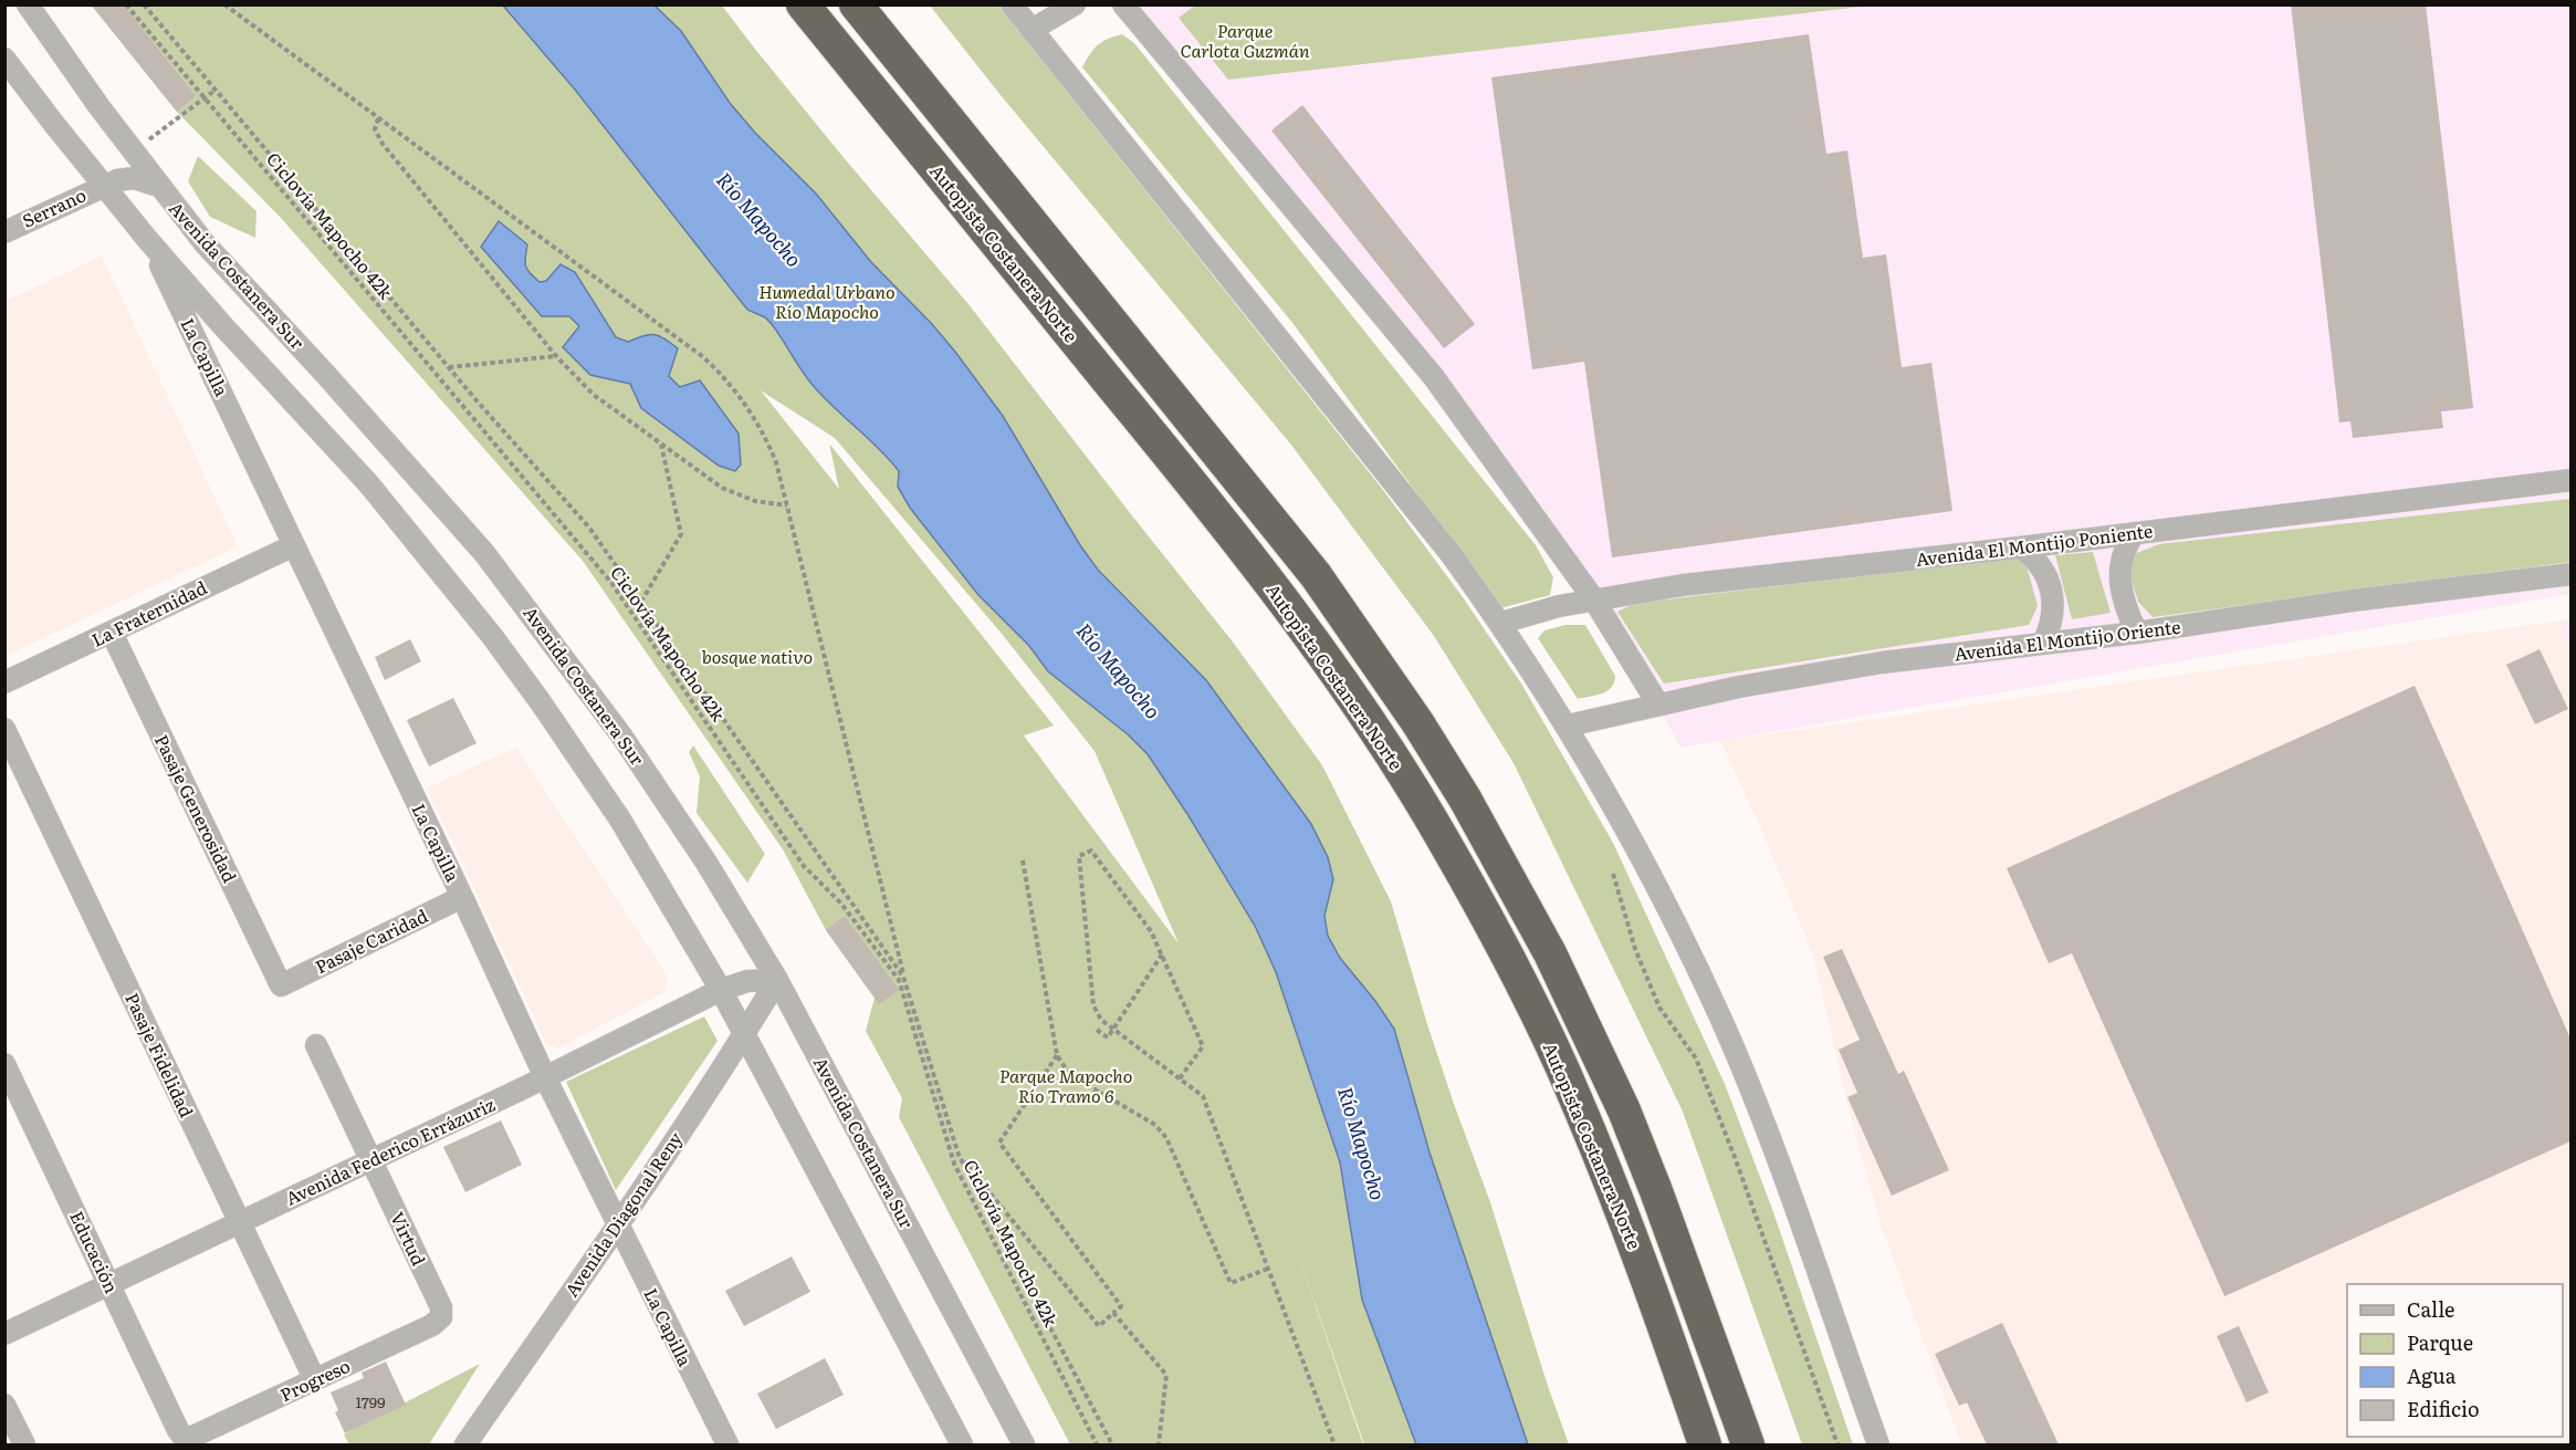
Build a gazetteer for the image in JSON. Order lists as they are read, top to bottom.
{
  "streets": {
    "highway": ["Autopista Costanera Norte"],
    "street": [
      "Serrano",
      "Avenida Costanera Sur",
      "La Capilla",
      "Avenida El Montijo Poniente",
      "La Fraternidad",
      "Avenida El Montijo Oriente",
      "Pasaje Generosidad",
      "Pasaje Caridad",
      "Pasaje Fidelidad",
      "Avenida Federico Errázuriz",
      "Avenida Diagonal Reny",
      "Virtud",
      "Educación",
      "Progreso"
    ],
    "path": ["Ciclovía Mapocho 42k"]
  },
  "crossings": [
    ["Serrano", "Avenida Costanera Sur"],
    ["Avenida Costanera Sur", "Avenida Federico Errázuriz"],
    ["Avenida Costanera Sur", "Avenida Diagonal Reny"],
    ["La Capilla", "La Fraternidad"],
    ["La Capilla", "Pasaje Caridad"],
    ["La Capilla", "Avenida Federico Errázuriz"],
    ["La Capilla", "Avenida Diagonal Reny"],
    ["La Fraternidad", "Pasaje Generosidad"],
    ["Pasaje Generosidad", "Pasaje Caridad"],
    ["Pasaje Fidelidad", "Avenida Federico Errázuriz"],
    ["Pasaje Fidelidad", "Progreso"],
    ["Avenida Federico Errázuriz", "Avenida Diagonal Reny"],
    ["Avenida Federico Errázuriz", "Virtud"],
    ["Avenida Federico Errázuriz", "Educación"],
    ["Virtud", "Progreso"],
    ["Educación", "Progreso"]
  ],
  "water": ["Río Mapocho"],
  "parks": [
    "Parque Carlota Guzmán",
    "Humedal Urbano Río Mapocho",
    "bosque nativo",
    "Parque Mapocho Río Tramo 6"
  ],
  "house_numbers": ["1799"],
  "legend": [
    "Calle",
    "Parque",
    "Agua",
    "Edificio"
  ]
}
